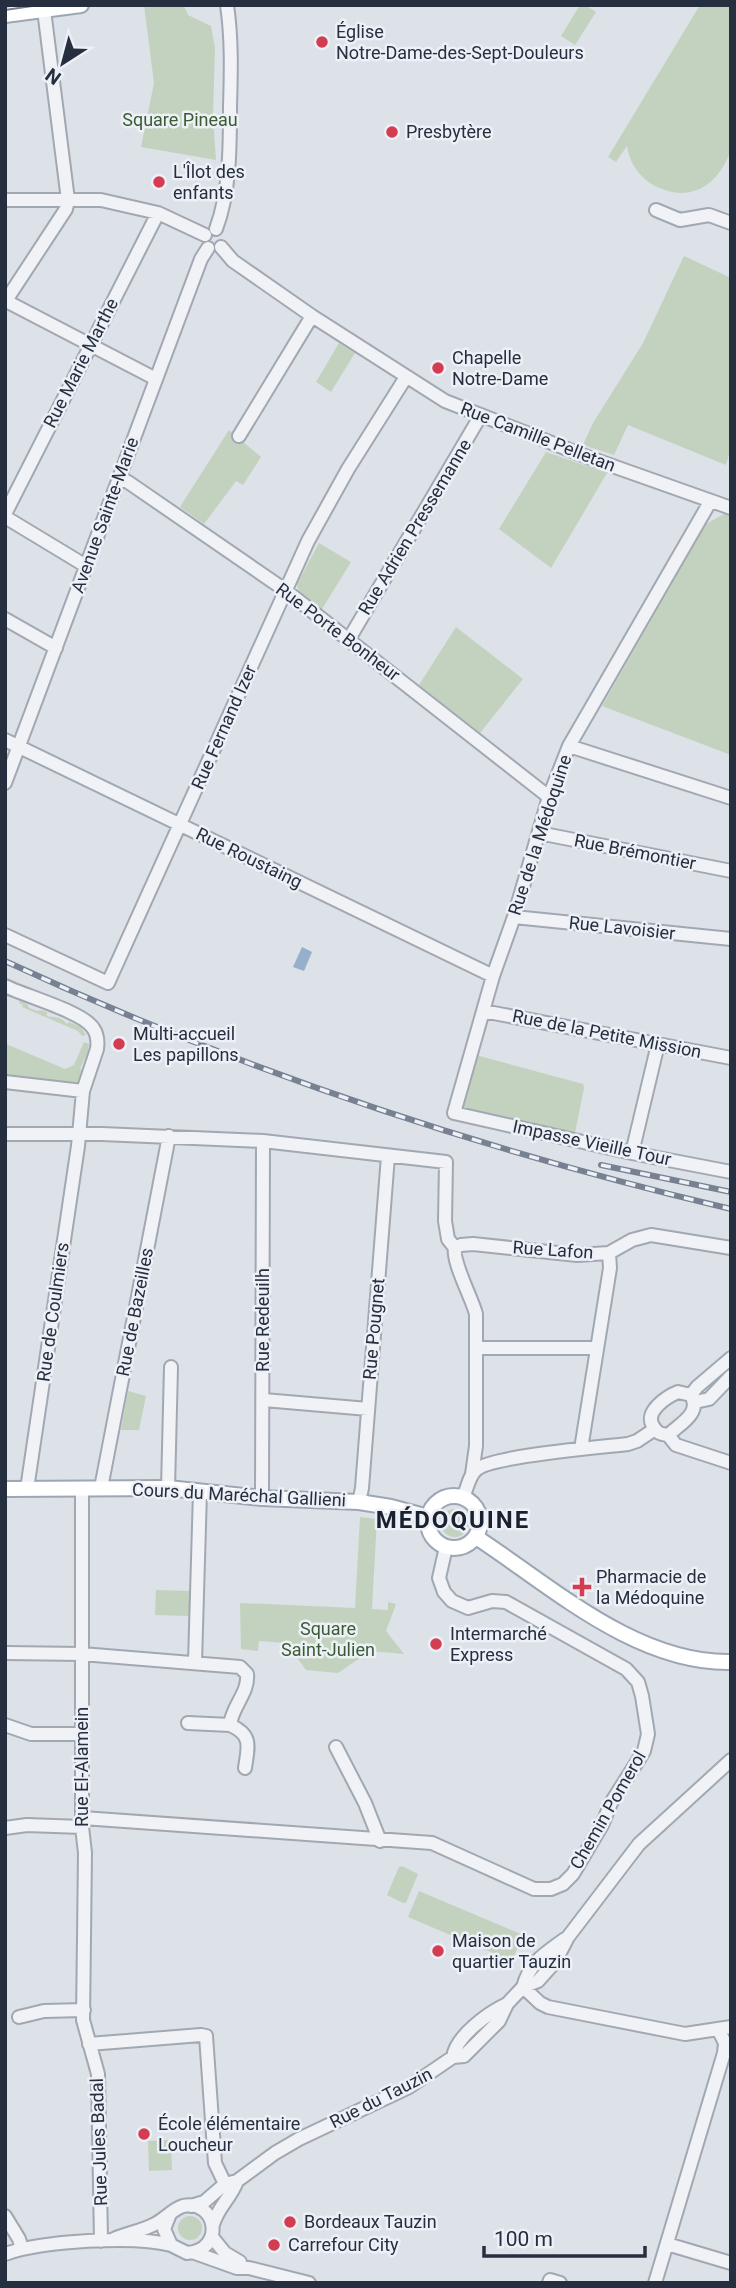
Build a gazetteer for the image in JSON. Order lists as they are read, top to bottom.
{
  "streets": {
    "main road": ["Cours du Maréchal Gallieni"],
    "street": [
      "Rue Marie Marthe",
      "Rue Camille Pelletan",
      "Avenue Sainte-Marie",
      "Rue Adrien Pressemanne",
      "Rue Porte Bonheur",
      "Rue Fernand Izer",
      "Rue de la Médoquine",
      "Rue Brémontier",
      "Rue Roustaing",
      "Rue Lavoisier",
      "Rue de la Petite Mission",
      "Impasse Vieille Tour",
      "Rue Lafon",
      "Rue de Coulmiers",
      "Rue de Bazeilles",
      "Rue Redeuilh",
      "Rue Pougnet",
      "Rue El-Alamein",
      "Chemin Pomerol",
      "Rue du Tauzin",
      "Rue Jules Badal"
    ]
  },
  "crossings": [
    ["Rue Marie Marthe", "Rue Camille Pelletan"],
    ["Rue Camille Pelletan", "Avenue Sainte-Marie"],
    ["Rue Camille Pelletan", "Rue Adrien Pressemanne"],
    ["Rue Camille Pelletan", "Rue Fernand Izer"],
    ["Rue Camille Pelletan", "Rue de la Médoquine"],
    ["Avenue Sainte-Marie", "Rue Porte Bonheur"],
    ["Avenue Sainte-Marie", "Rue Roustaing"],
    ["Rue Adrien Pressemanne", "Rue Porte Bonheur"],
    ["Rue Porte Bonheur", "Rue Fernand Izer"],
    ["Rue Porte Bonheur", "Rue de la Médoquine"],
    ["Rue Fernand Izer", "Rue Roustaing"],
    ["Rue de la Médoquine", "Rue Brémontier"],
    ["Rue de la Médoquine", "Rue Roustaing"],
    ["Rue de la Médoquine", "Rue Lavoisier"],
    ["Rue de la Médoquine", "Rue de la Petite Mission"],
    ["Rue de la Médoquine", "Impasse Vieille Tour"],
    ["Rue de Coulmiers", "Cours du Maréchal Gallieni"],
    ["Rue de Bazeilles", "Cours du Maréchal Gallieni"],
    ["Rue Redeuilh", "Cours du Maréchal Gallieni"],
    ["Rue Pougnet", "Cours du Maréchal Gallieni"],
    ["Cours du Maréchal Gallieni", "Rue El-Alamein"],
    ["Cours du Maréchal Gallieni", "Chemin Pomerol"],
    ["Rue El-Alamein", "Chemin Pomerol"],
    ["Rue El-Alamein", "Rue Jules Badal"]
  ],
  "districts": ["MÉDOQUINE"],
  "parks": ["Square Pineau", "Square Saint-Julien"],
  "places": {
    "other": [
      "Église Notre-Dame-des-Sept-Douleurs",
      "Presbytère",
      "L'Îlot des enfants",
      "Chapelle Notre-Dame",
      "Multi-accueil Les papillons",
      "Intermarché Express",
      "Maison de quartier Tauzin",
      "École élémentaire Loucheur",
      "Bordeaux Tauzin",
      "Carrefour City"
    ],
    "health": ["Pharmacie de la Médoquine"]
  },
  "scale_bar": "100 m",
  "north": "bottom left"
}
